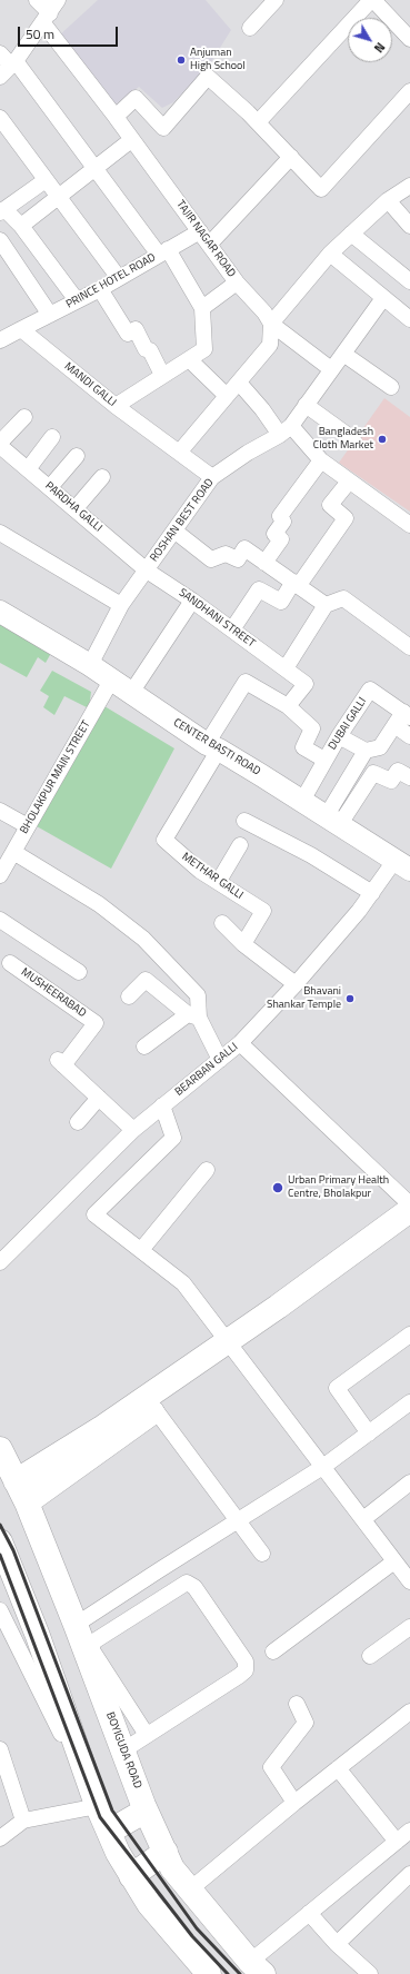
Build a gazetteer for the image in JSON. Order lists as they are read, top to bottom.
{
  "streets": {
    "main road": ["BOYIGUDA ROAD"],
    "street": [
      "TAJIR NAGAR ROAD",
      "PRINCE HOTEL ROAD",
      "MANDI GALLI",
      "PARDHA GALLI",
      "ROSHAN BEST ROAD",
      "SANDHANI STREET",
      "DUBAI GALLI",
      "CENTER BASTI ROAD",
      "BHOLAKPUR MAIN STREET",
      "METHAR GALLI",
      "MUSHEERABAD",
      "BEARBAN GALLI"
    ]
  },
  "crossings": [
    ["TAJIR NAGAR ROAD", "PRINCE HOTEL ROAD"],
    ["TAJIR NAGAR ROAD", "ROSHAN BEST ROAD"],
    ["PRINCE HOTEL ROAD", "MANDI GALLI"],
    ["MANDI GALLI", "ROSHAN BEST ROAD"],
    ["PARDHA GALLI", "ROSHAN BEST ROAD"],
    ["PARDHA GALLI", "SANDHANI STREET"],
    ["ROSHAN BEST ROAD", "SANDHANI STREET"],
    ["ROSHAN BEST ROAD", "CENTER BASTI ROAD"],
    ["DUBAI GALLI", "CENTER BASTI ROAD"],
    ["CENTER BASTI ROAD", "BHOLAKPUR MAIN STREET"],
    ["CENTER BASTI ROAD", "METHAR GALLI"],
    ["CENTER BASTI ROAD", "BEARBAN GALLI"]
  ],
  "places": [
    "Anjuman High School",
    "Bangladesh Cloth Market",
    "Bhavani Shankar Temple",
    "Urban Primary Health Centre, Bholakpur"
  ],
  "scale_bar": "50 m",
  "north": "bottom right"
}
